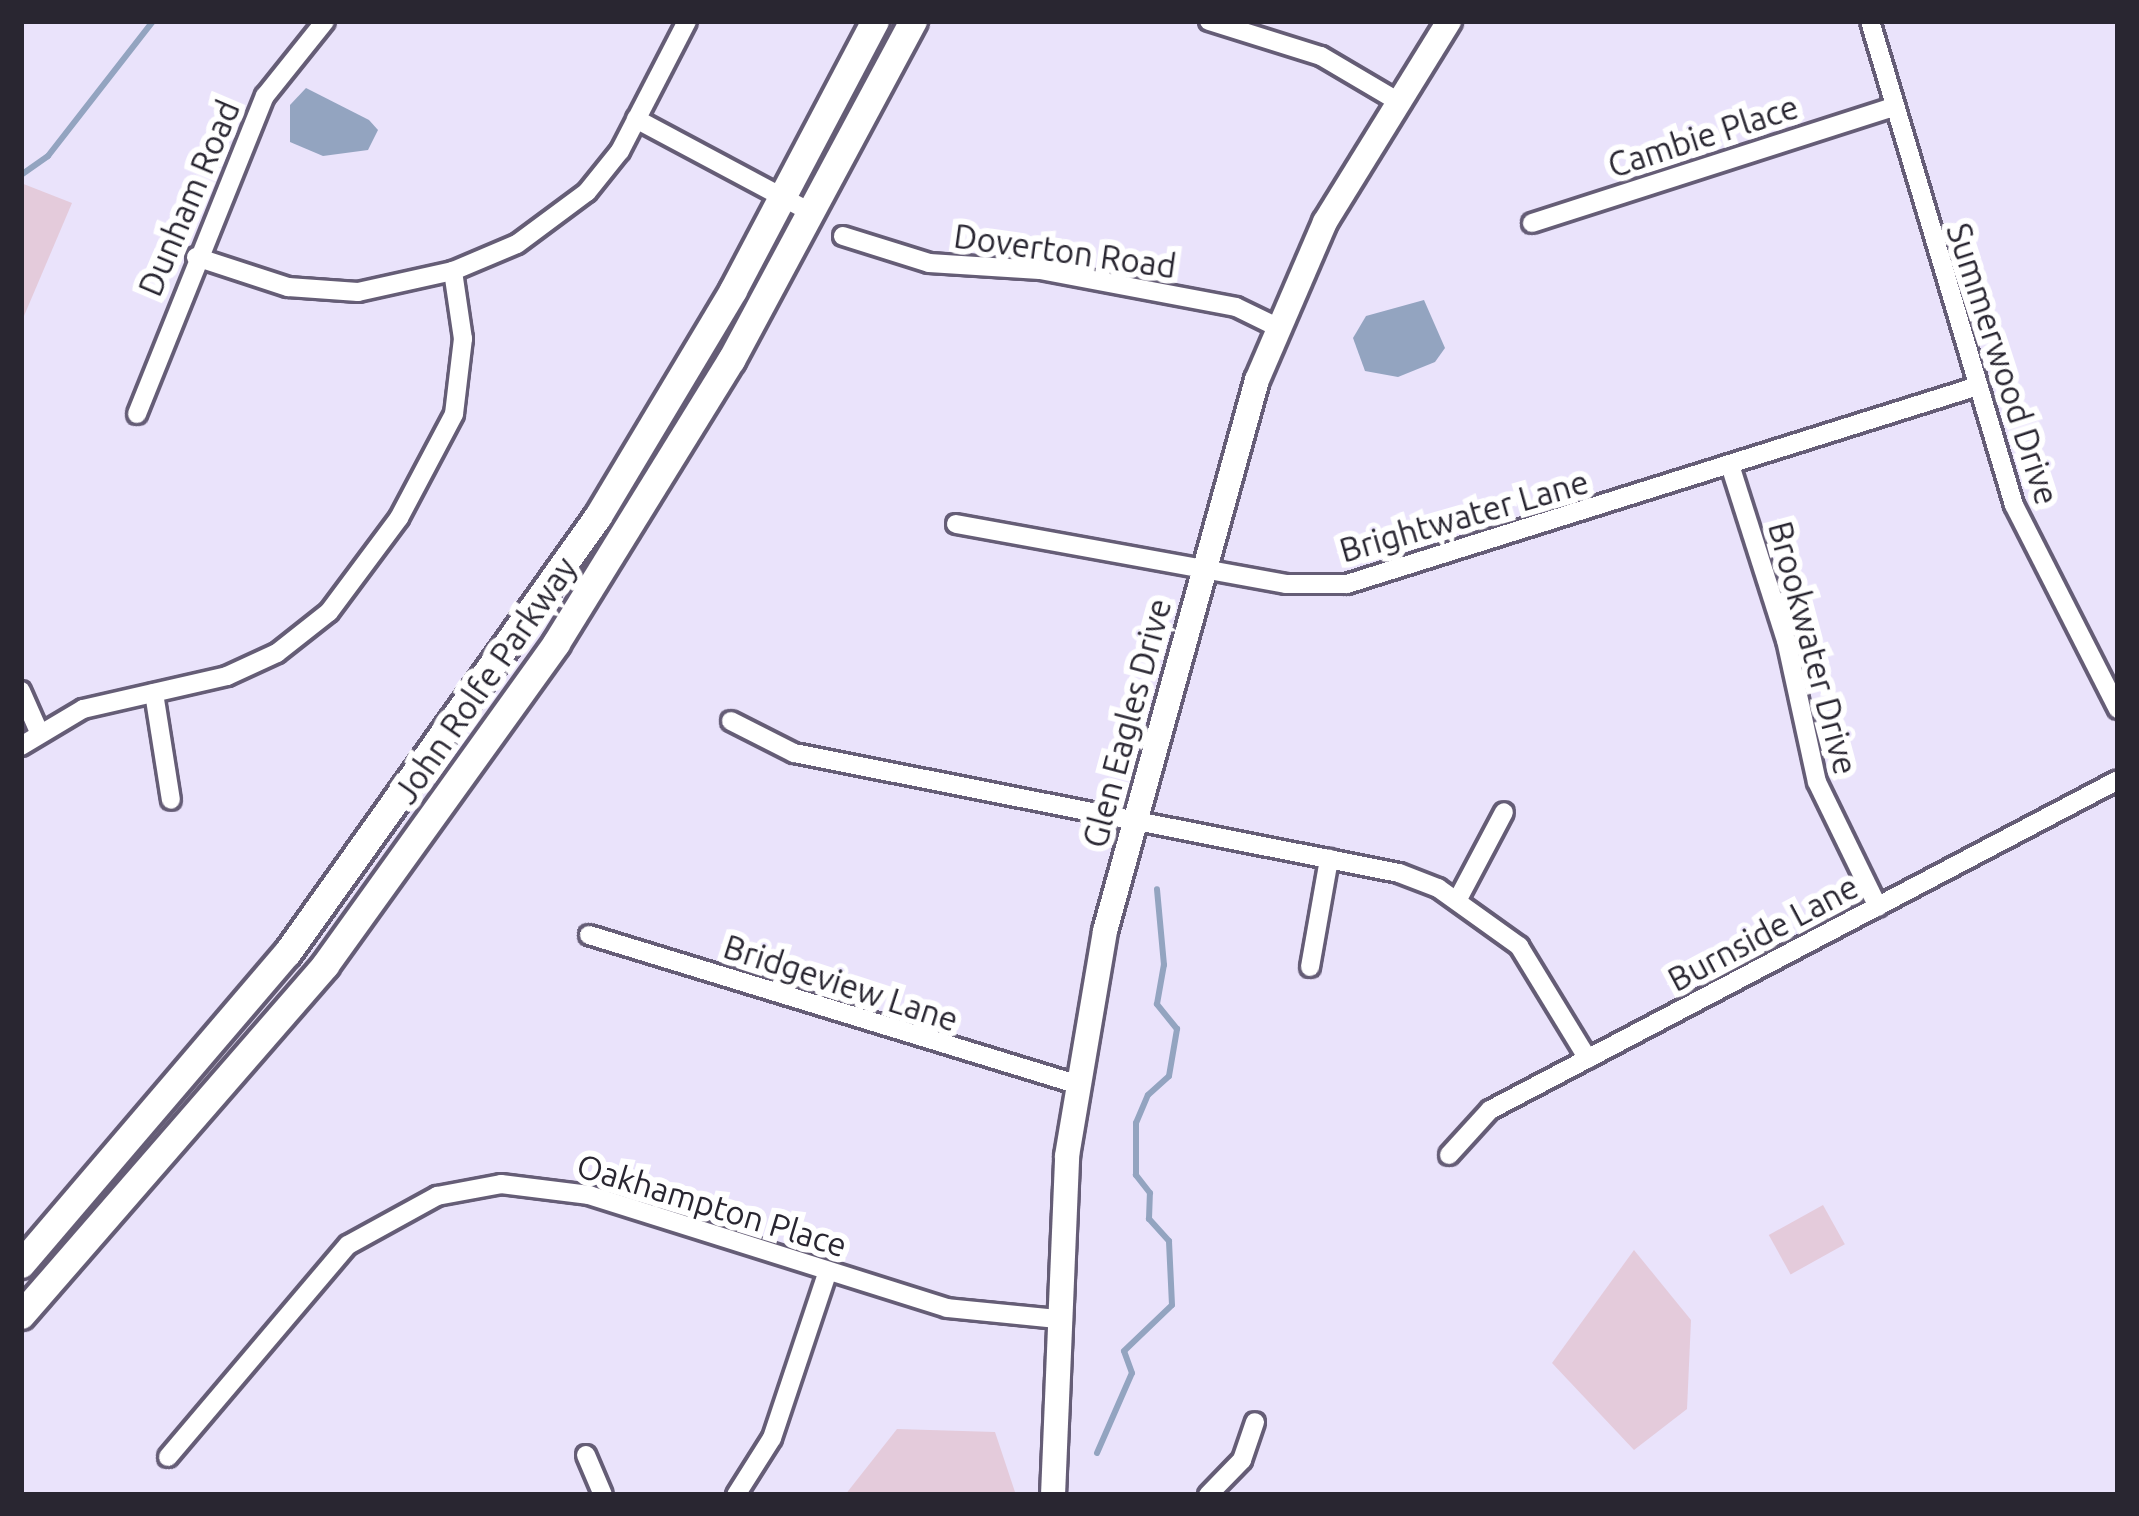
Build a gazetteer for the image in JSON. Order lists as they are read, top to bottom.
{
  "streets": {
    "main road": ["John Rolfe Parkway"],
    "street": [
      "Cambie Place",
      "Dunham Road",
      "Doverton Road",
      "Summerwood Drive",
      "Brightwater Lane",
      "Brookwater Drive",
      "Glen Eagles Drive",
      "Burnside Lane",
      "Bridgeview Lane",
      "Oakhampton Place"
    ]
  },
  "crossings": [
    ["Cambie Place", "Summerwood Drive"],
    ["Doverton Road", "Glen Eagles Drive"],
    ["Summerwood Drive", "Brightwater Lane"],
    ["Brightwater Lane", "Brookwater Drive"],
    ["Brightwater Lane", "Glen Eagles Drive"],
    ["Brookwater Drive", "Burnside Lane"],
    ["Glen Eagles Drive", "Bridgeview Lane"],
    ["Glen Eagles Drive", "Oakhampton Place"]
  ]
}
